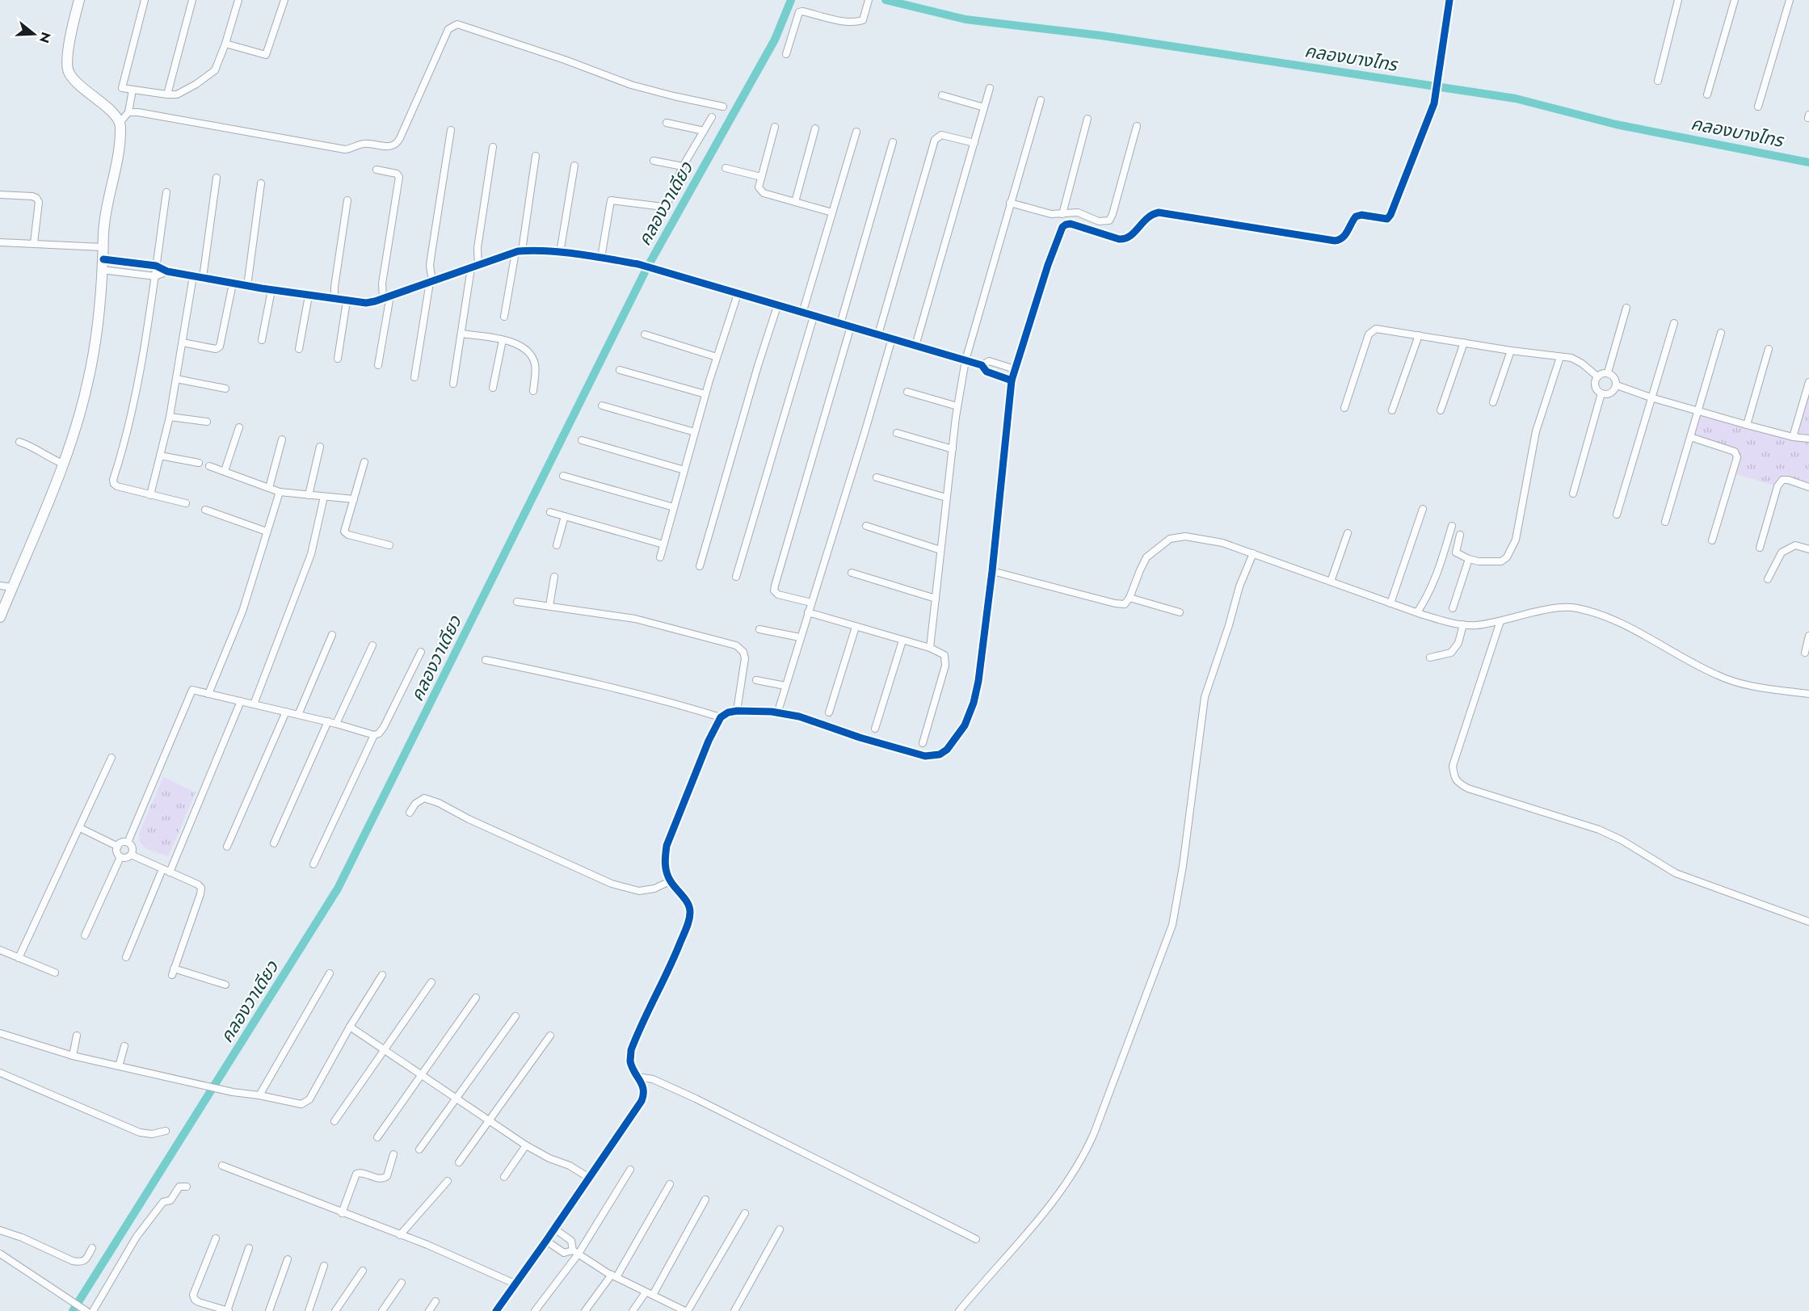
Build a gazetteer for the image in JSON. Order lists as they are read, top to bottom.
{
  "water": ["คลองบางไทร", "คลองวาเดียว"],
  "north": "right"
}
